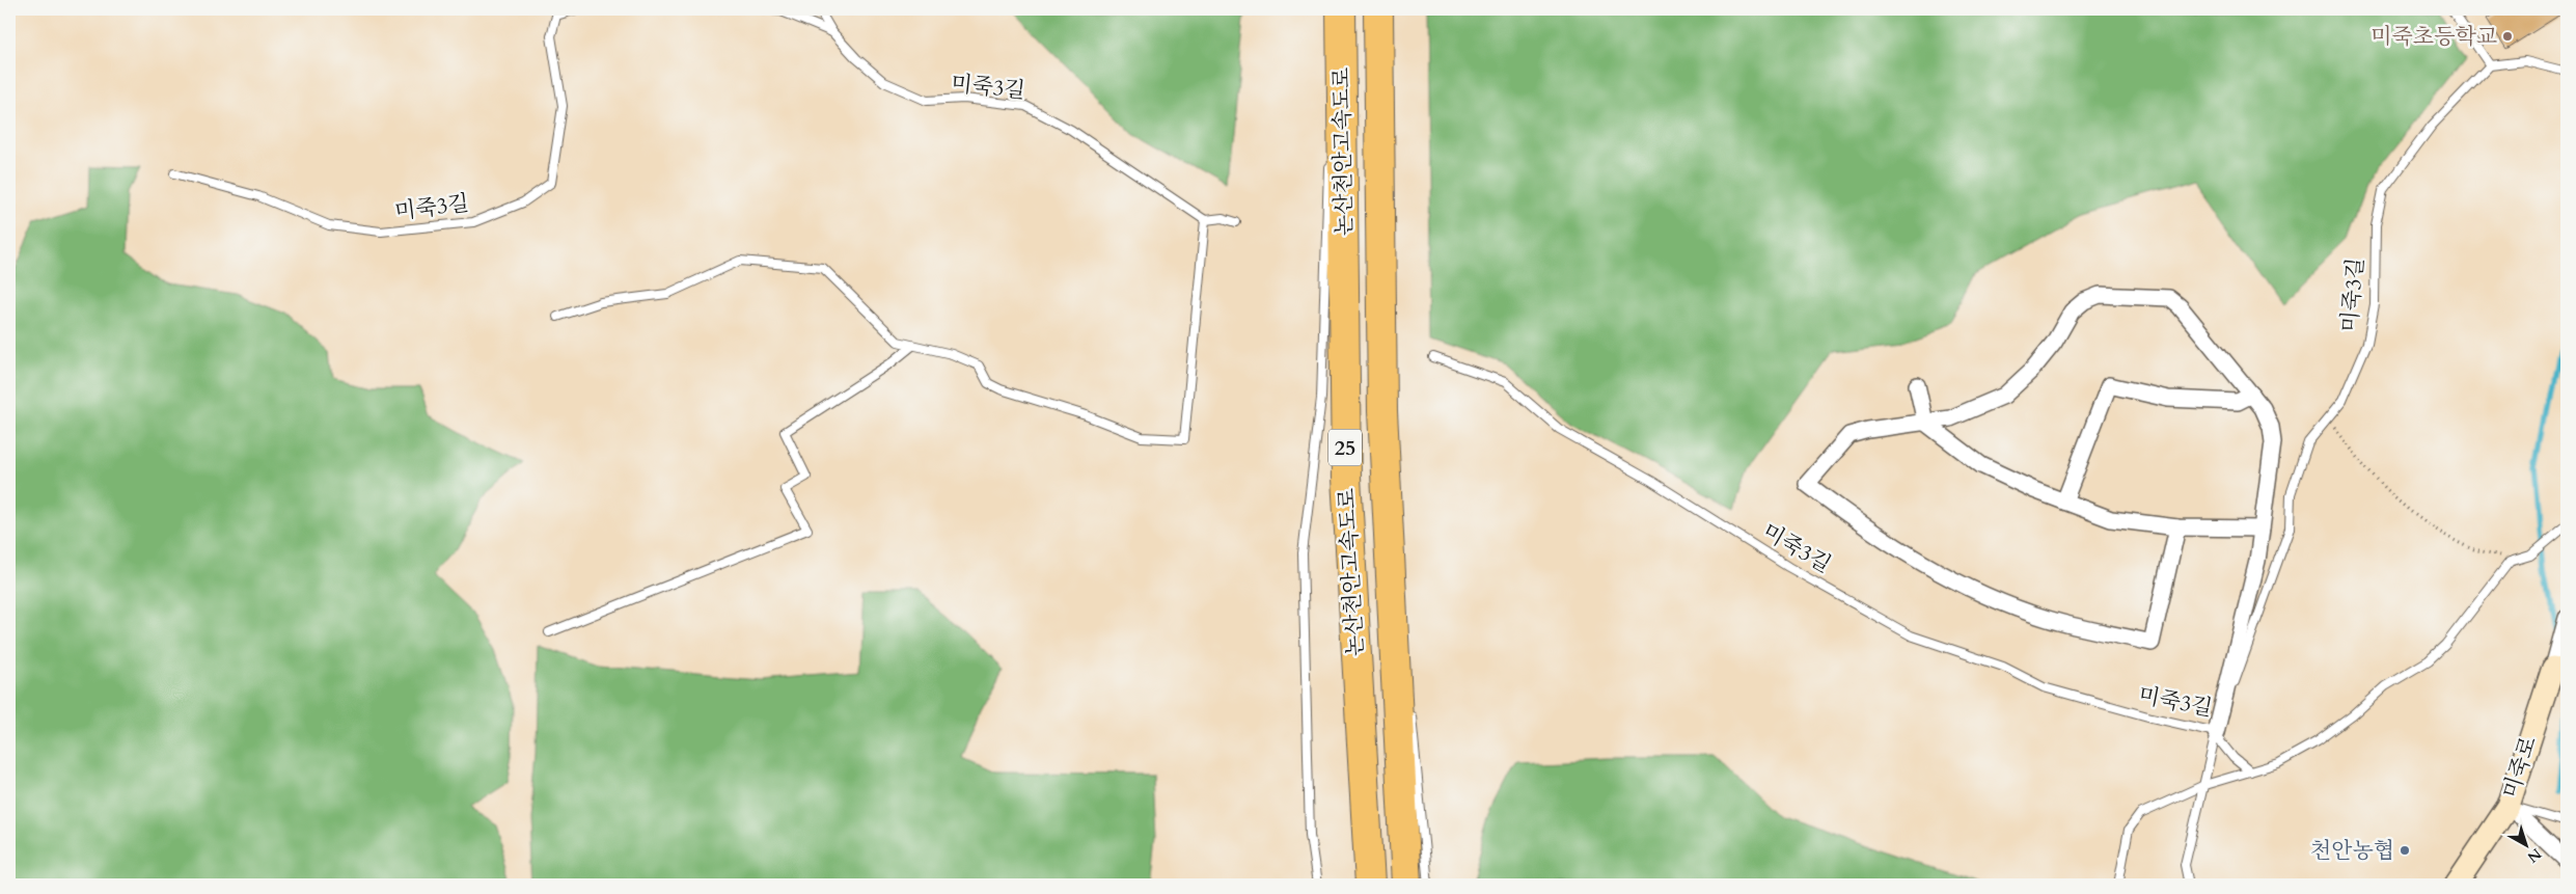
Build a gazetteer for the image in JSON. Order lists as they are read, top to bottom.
{
  "streets": {
    "highway": ["논산천안고속도로", "25"],
    "street": ["미죽로"],
    "lane": ["미죽3길"]
  },
  "places": ["미죽초등학교", "천안농협"],
  "north": "bottom right"
}
